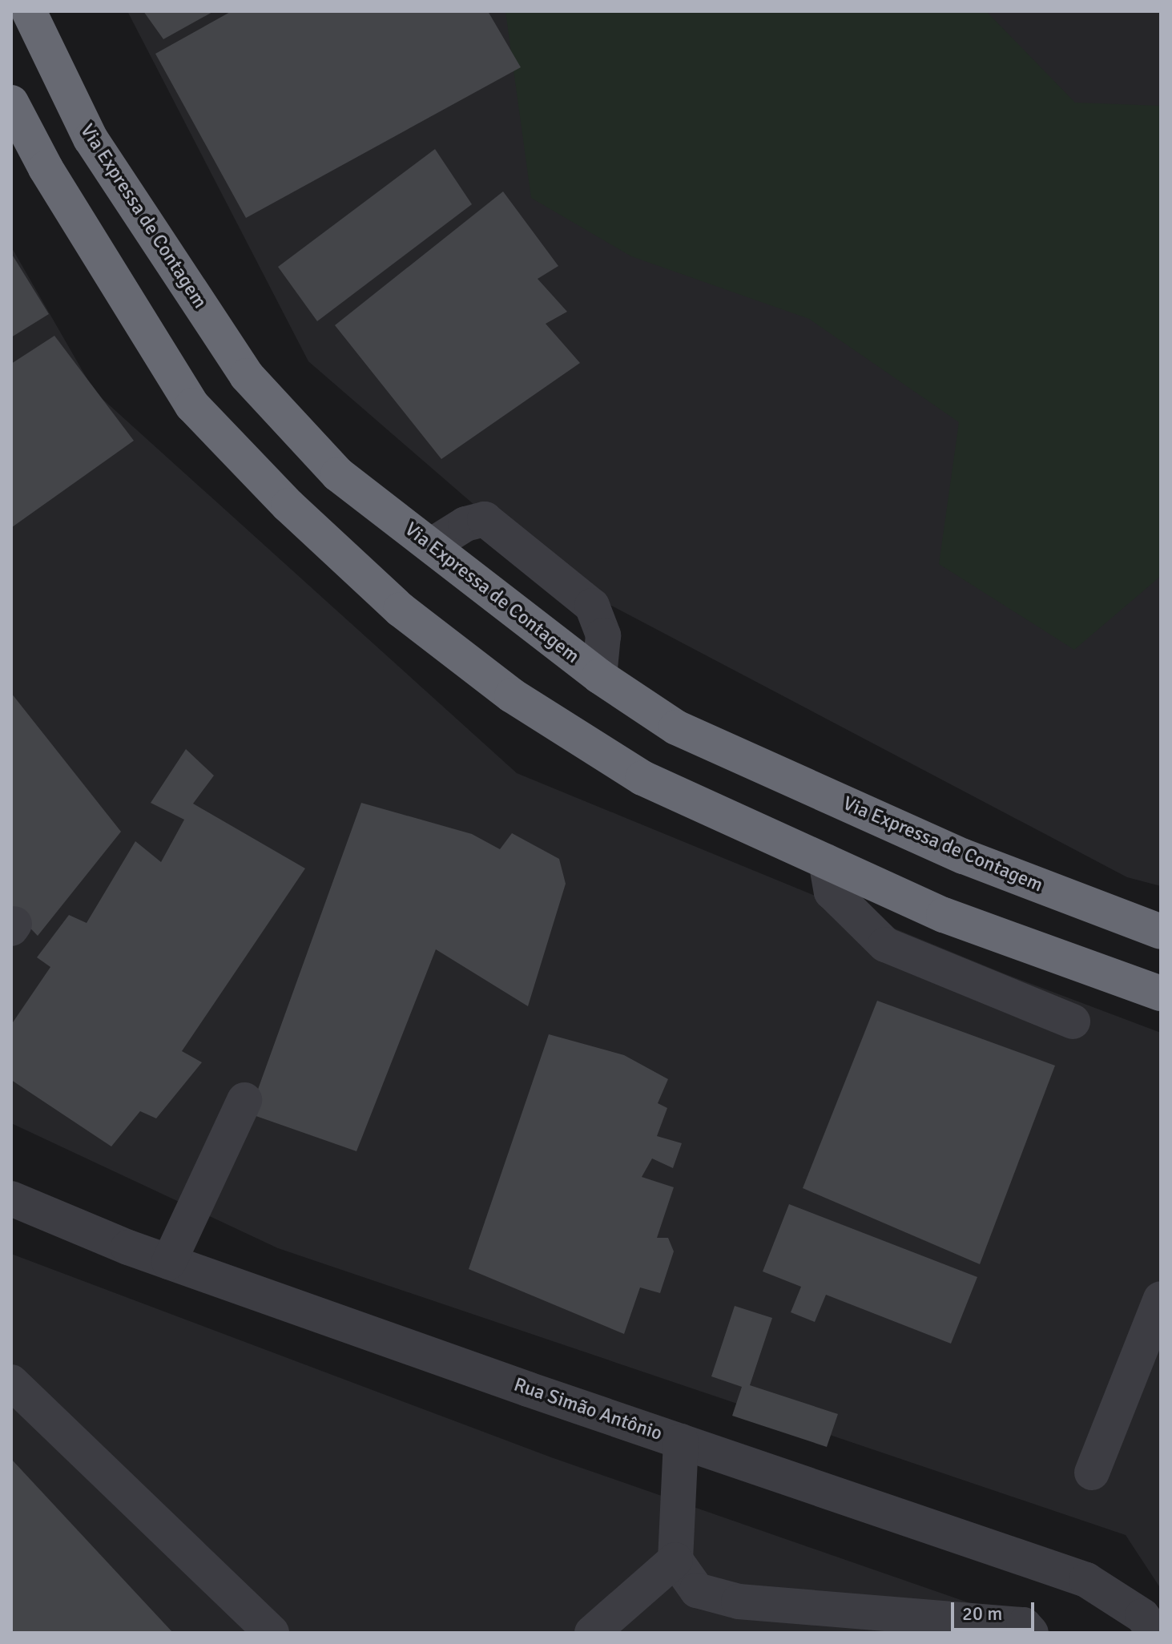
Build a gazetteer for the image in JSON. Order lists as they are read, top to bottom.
{
  "streets": {
    "highway": ["Via Expressa de Contagem"],
    "street": ["Rua Simão Antônio"]
  },
  "scale_bar": "20 m"
}
